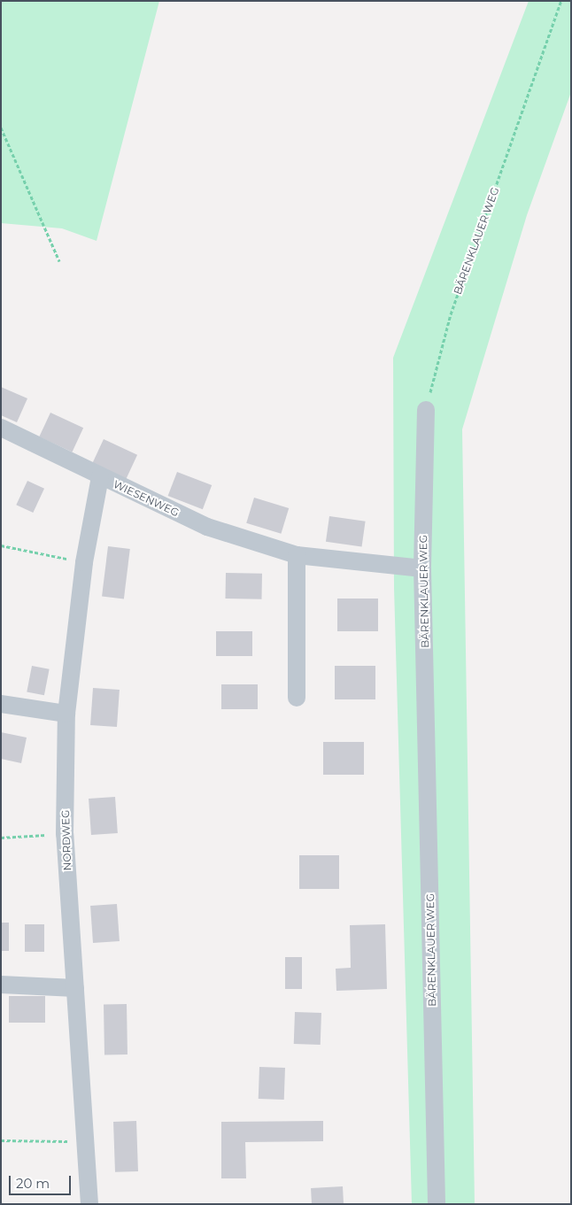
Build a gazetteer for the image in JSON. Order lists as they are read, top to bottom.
{
  "streets": {
    "street": ["BÄRENKLAUER WEG", "WIESENWEG", "NORDWEG"]
  },
  "crossings": [
    ["BÄRENKLAUER WEG", "WIESENWEG"],
    ["WIESENWEG", "NORDWEG"]
  ],
  "scale_bar": "20 m"
}
